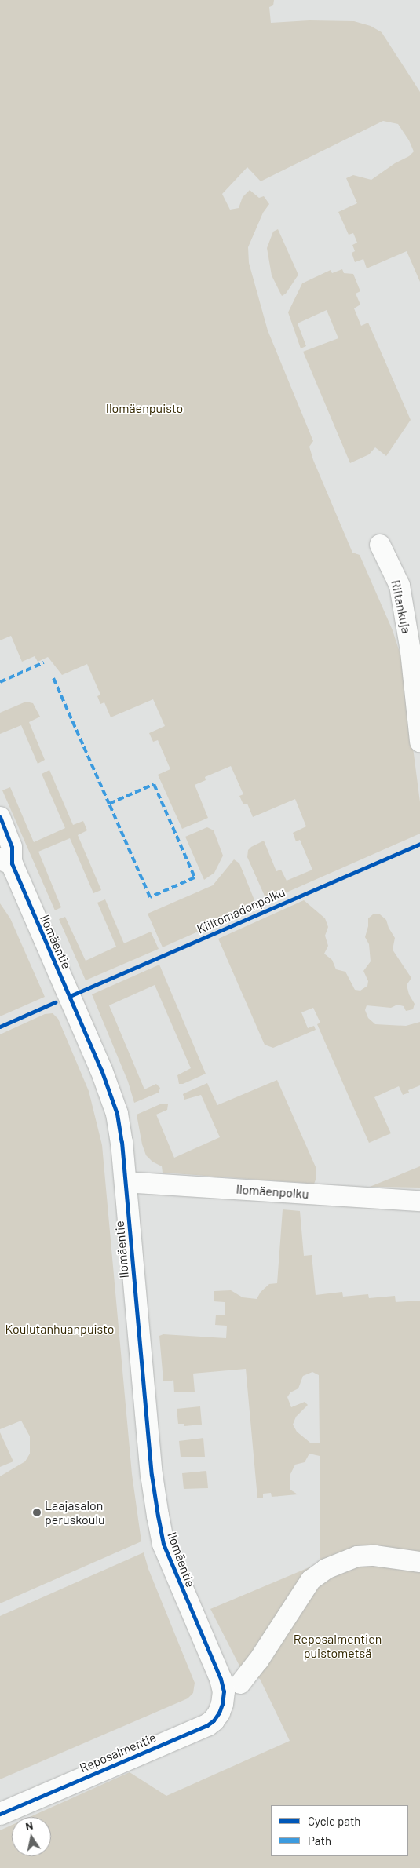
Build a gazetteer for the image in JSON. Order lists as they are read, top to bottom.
{
  "streets": {
    "street": [
      "Riitankuja",
      "Ilomäentie",
      "Ilomäenpolku",
      "Reposalmentie"
    ],
    "cycle path": ["Kiiltomadonpolku"]
  },
  "crossings": [
    ["Ilomäentie", "Ilomäenpolku"],
    ["Ilomäentie", "Reposalmentie"]
  ],
  "parks": ["Ilomäenpuisto", "Koulutanhuanpuisto", "Reposalmentien puistometsä"],
  "places": ["Laajasalon peruskoulu"],
  "legend": ["Cycle path", "Path"],
  "north": "top"
}
